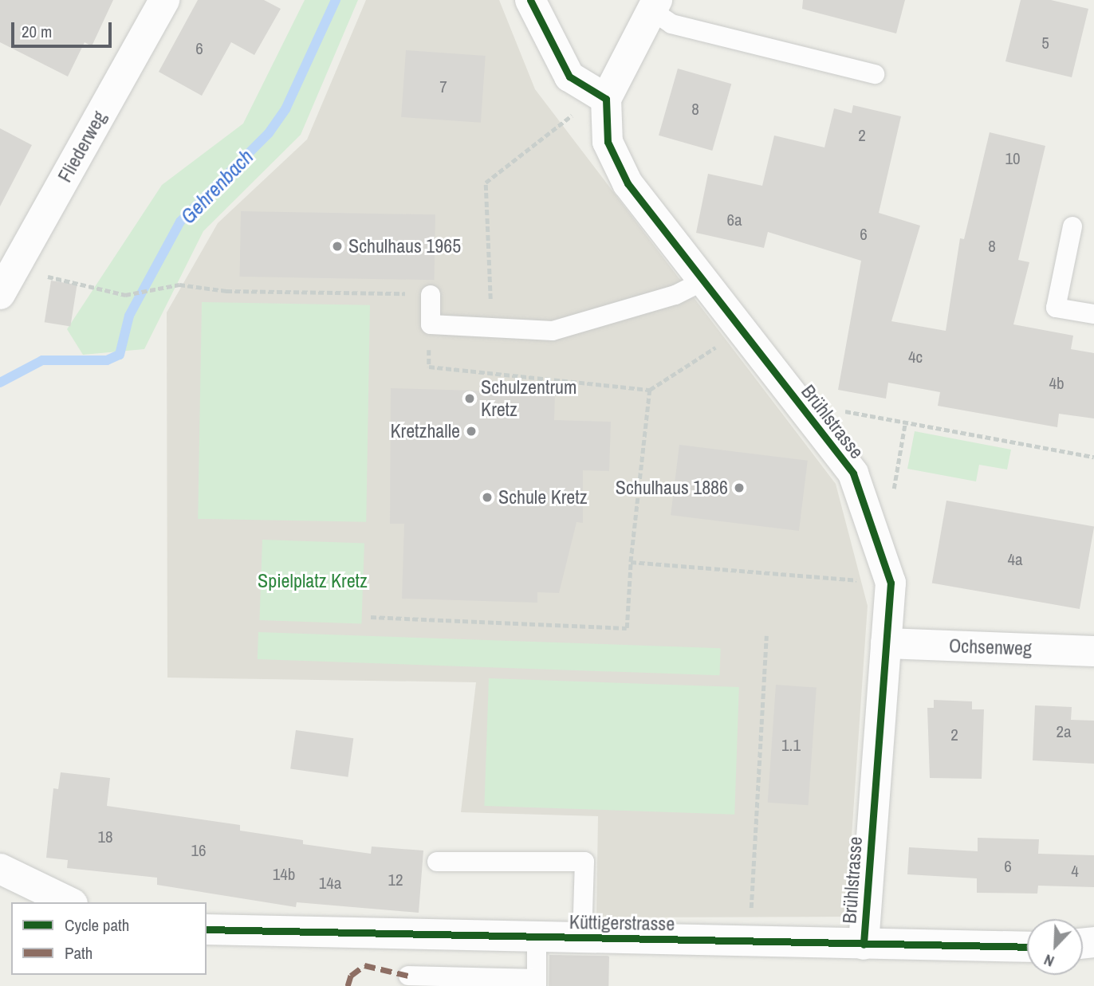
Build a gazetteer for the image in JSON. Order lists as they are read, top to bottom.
{
  "streets": {
    "street": [
      "Fliederweg",
      "Brühlstrasse",
      "Ochsenweg",
      "Küttigerstrasse"
    ]
  },
  "crossings": [
    ["Brühlstrasse", "Ochsenweg"],
    ["Brühlstrasse", "Küttigerstrasse"]
  ],
  "water": ["Gehrenbach"],
  "parks": ["Spielplatz Kretz"],
  "places": [
    "Schulhaus 1965",
    "Schulzentrum Kretz",
    "Kretzhalle",
    "Schulhaus 1886",
    "Schule Kretz"
  ],
  "house_numbers": [
    "5",
    "6",
    "7",
    "8",
    "2",
    "10",
    "6a",
    "6",
    "8",
    "4c",
    "4b",
    "4a",
    "2a",
    "2",
    "1.1",
    "18",
    "16",
    "6",
    "4",
    "14b",
    "12",
    "14a"
  ],
  "legend": ["Cycle path", "Path"],
  "scale_bar": "20 m",
  "north": "bottom left"
}
